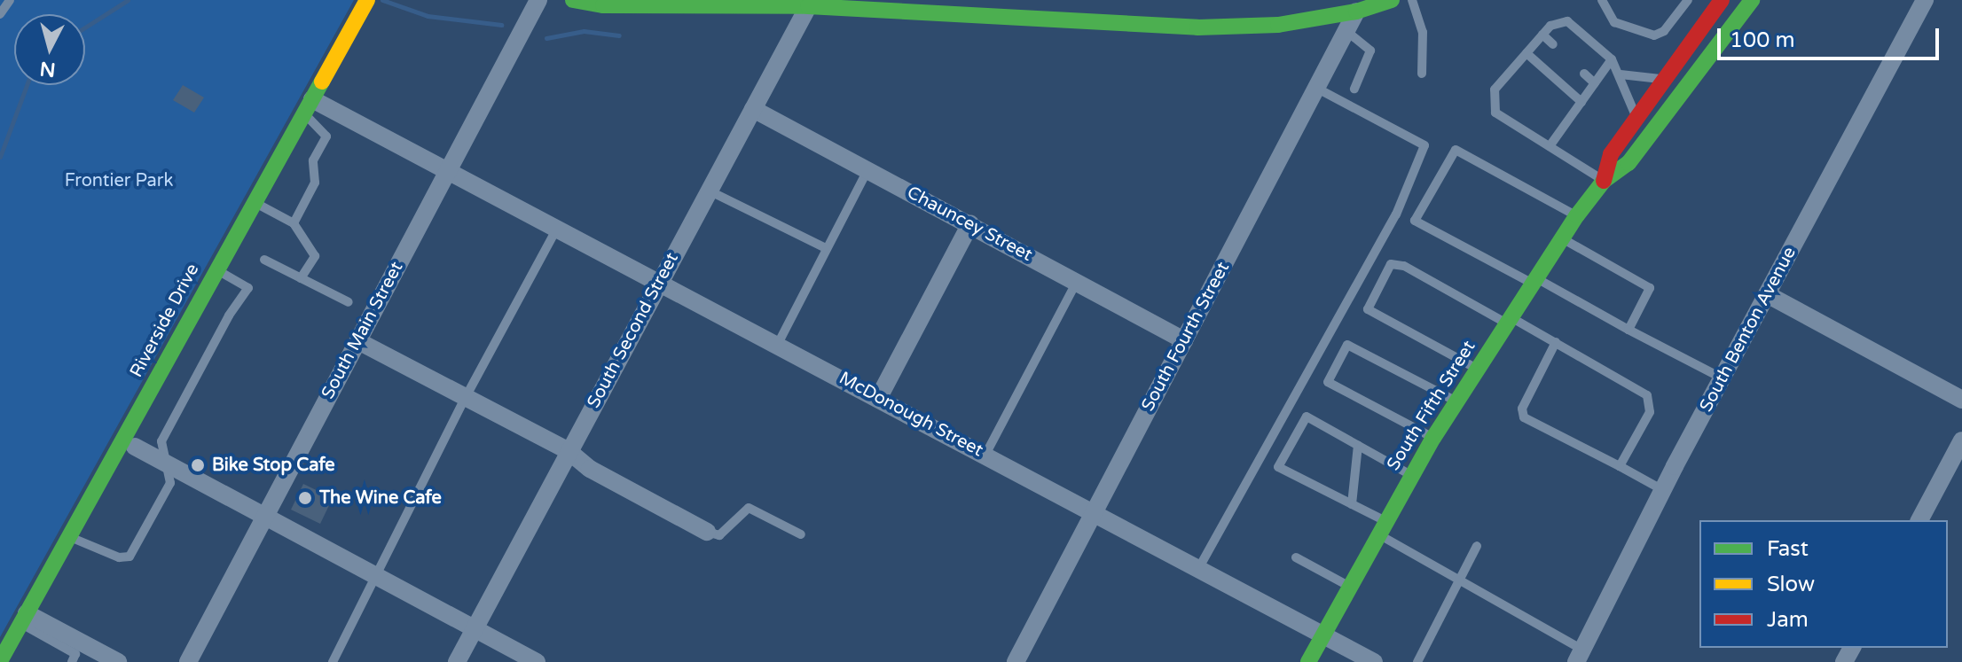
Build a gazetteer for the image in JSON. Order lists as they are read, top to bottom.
{
  "streets": {
    "street": [
      "Chauncey Street",
      "Riverside Drive",
      "South Benton Avenue",
      "South Main Street",
      "South Second Street",
      "South Fourth Street",
      "South Fifth Street",
      "McDonough Street"
    ]
  },
  "crossings": [
    ["Chauncey Street", "South Second Street"],
    ["Chauncey Street", "South Fourth Street"],
    ["Riverside Drive", "McDonough Street"],
    ["South Main Street", "McDonough Street"],
    ["South Second Street", "McDonough Street"],
    ["South Fourth Street", "McDonough Street"],
    ["South Fifth Street", "McDonough Street"]
  ],
  "parks": ["Frontier Park"],
  "places": ["Bike Stop Cafe", "The Wine Cafe"],
  "legend": ["Fast", "Slow", "Jam"],
  "scale_bar": "100 m",
  "north": "bottom"
}
